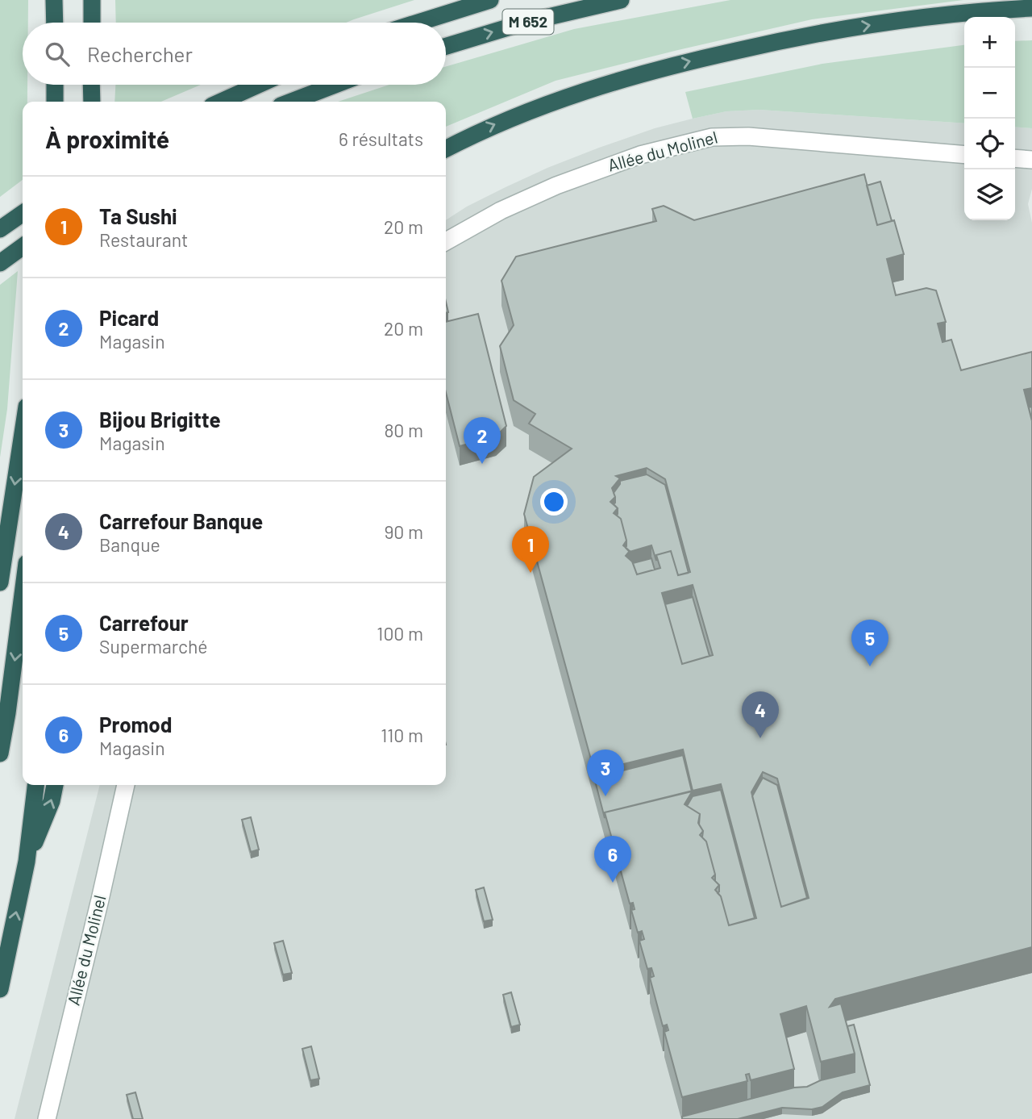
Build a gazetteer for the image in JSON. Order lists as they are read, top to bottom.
{
  "streets": {
    "highway": ["M 652"],
    "street": ["Allée du Molinel"]
  },
  "page": {
    "map_buttons": ["+", "−"],
    "search": "Rechercher",
    "heading": ["À proximité", "6 résultats"],
    "list": [
      {
        "mark": "1",
        "name": "Ta Sushi",
        "note": "Restaurant",
        "value": "20 m"
      },
      {
        "mark": "2",
        "name": "Picard",
        "note": "Magasin",
        "value": "20 m"
      },
      {
        "mark": "3",
        "name": "Bijou Brigitte",
        "note": "Magasin",
        "value": "80 m"
      },
      {
        "mark": "4",
        "name": "Carrefour Banque",
        "note": "Banque",
        "value": "90 m"
      },
      {
        "mark": "5",
        "name": "Carrefour",
        "note": "Supermarché",
        "value": "100 m"
      },
      {
        "mark": "6",
        "name": "Promod",
        "note": "Magasin",
        "value": "110 m"
      }
    ],
    "pins": [
      "2",
      "1",
      "5",
      "4",
      "3",
      "6"
    ]
  }
}
